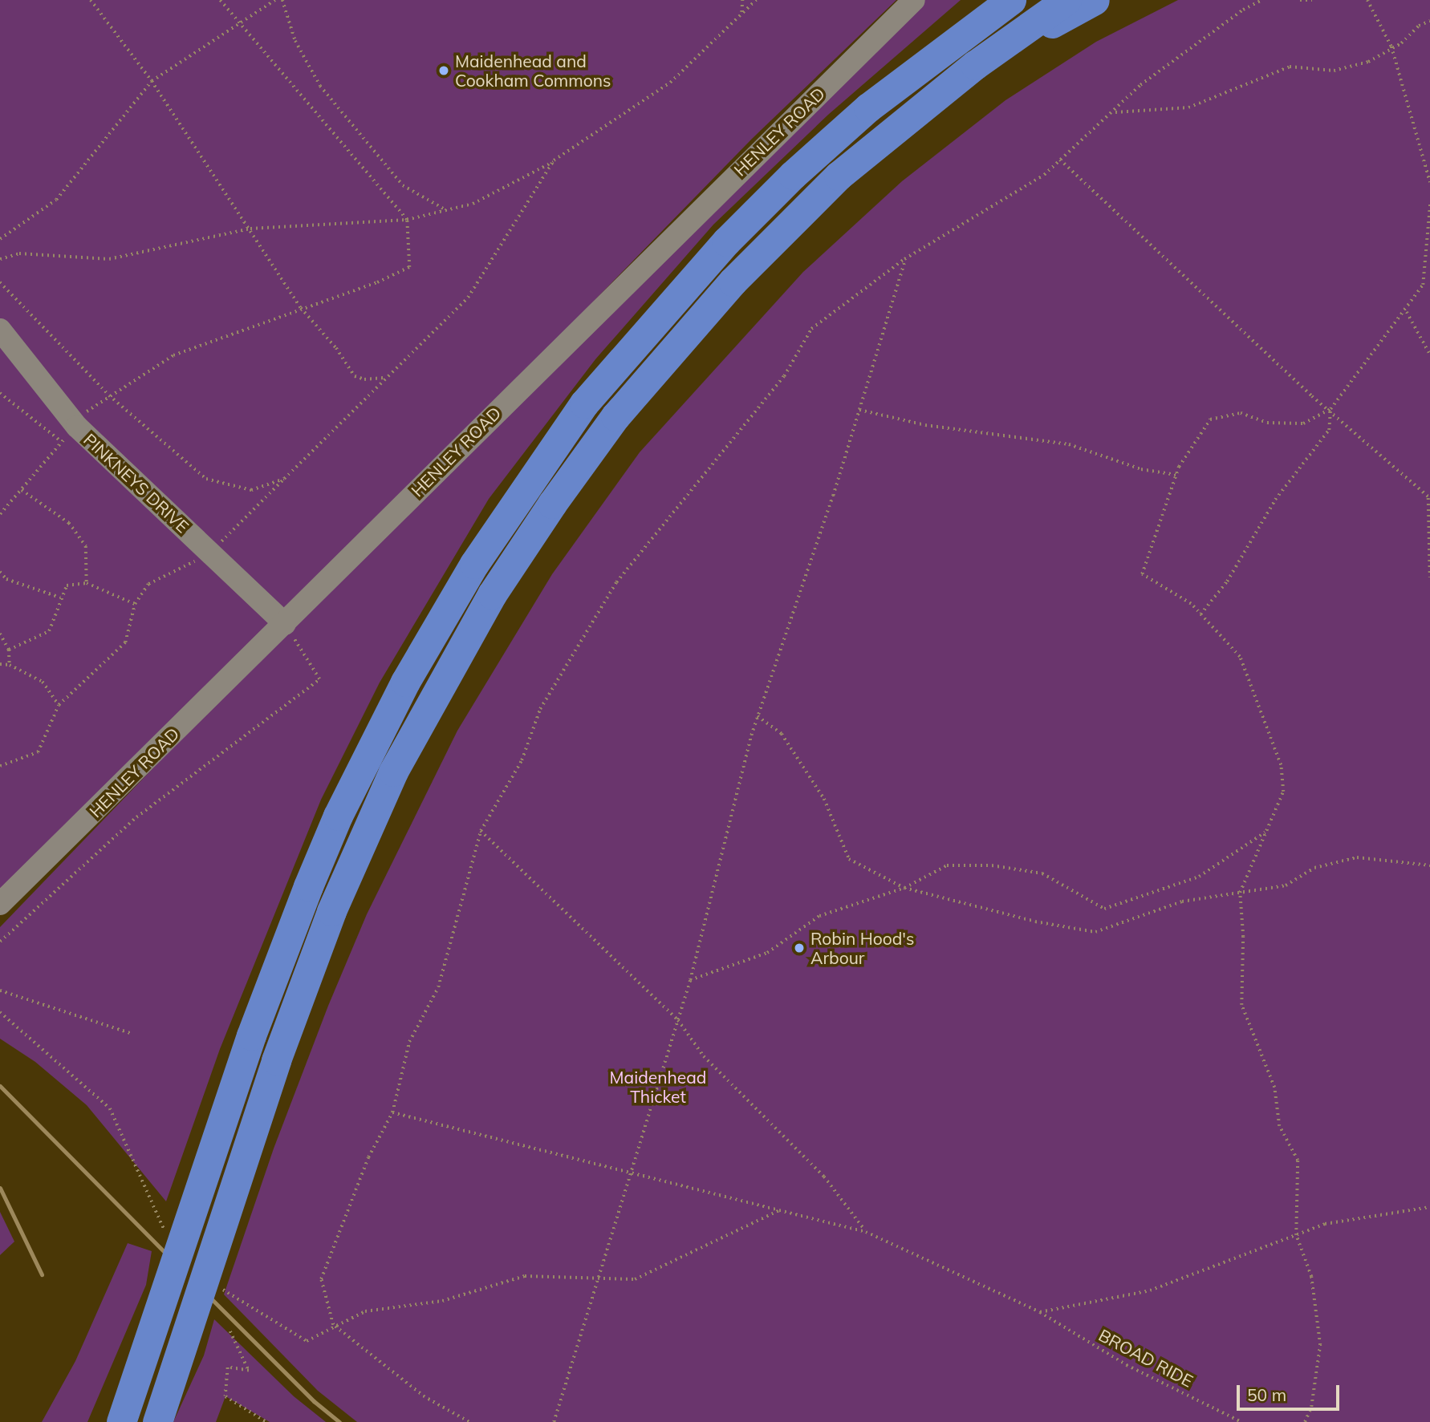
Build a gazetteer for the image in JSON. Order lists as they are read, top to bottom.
{
  "streets": {
    "street": ["HENLEY ROAD", "PINKNEYS DRIVE"],
    "path": ["BROAD RIDE"]
  },
  "crossings": [
    ["HENLEY ROAD", "PINKNEYS DRIVE"]
  ],
  "parks": ["Maidenhead Thicket"],
  "places": ["Maidenhead and Cookham Commons", "Robin Hood's Arbour"],
  "scale_bar": "50 m"
}
